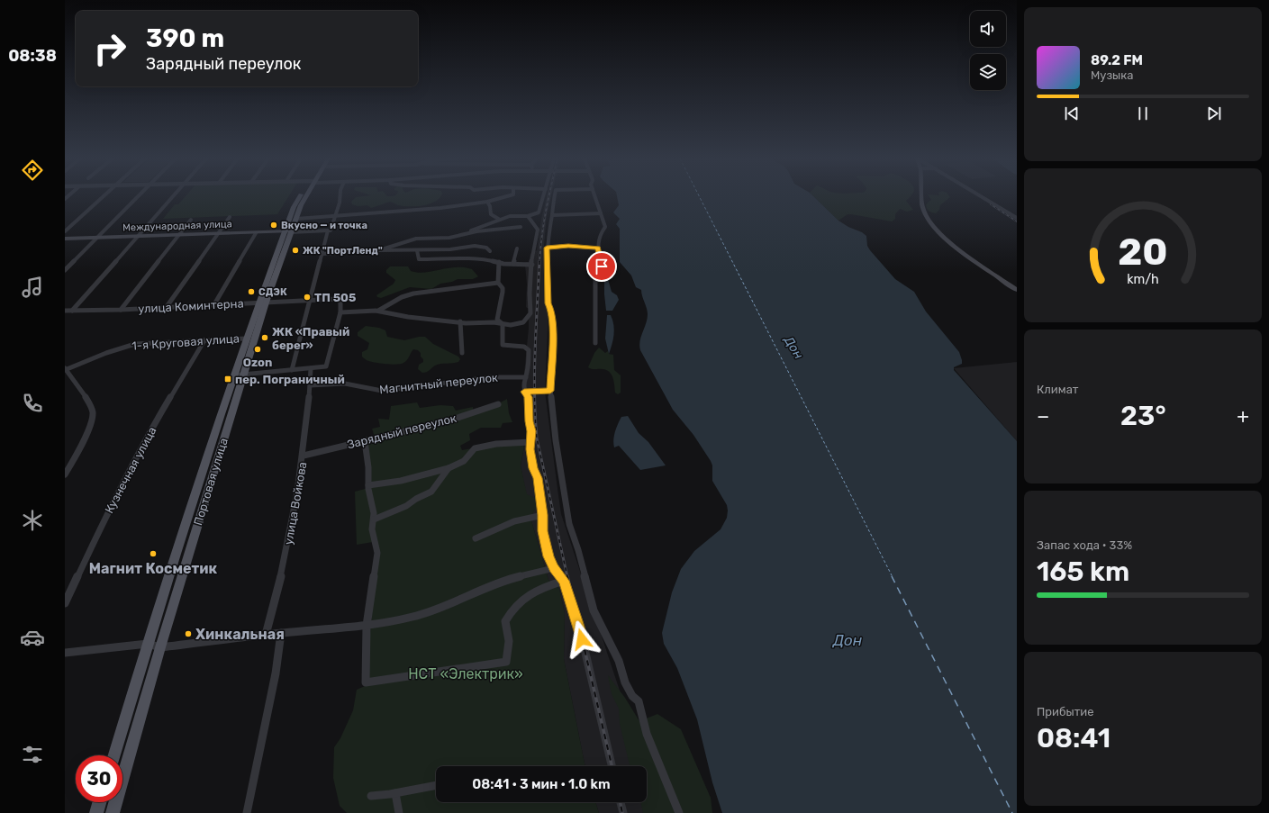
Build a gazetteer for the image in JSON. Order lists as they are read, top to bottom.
{
  "streets": {
    "main road": ["Международная улица", "Портовая улица"],
    "street": [
      "улица Коминтерна",
      "1-я Круговая улица",
      "Магнитный переулок",
      "Зарядный переулок",
      "Кузнечная улица",
      "улица Войкова"
    ]
  },
  "crossings": [
    ["Международная улица", "Портовая улица"],
    ["улица Коминтерна", "Портовая улица"],
    ["1-я Круговая улица", "Кузнечная улица"],
    ["1-я Круговая улица", "Портовая улица"],
    ["Магнитный переулок", "улица Войкова"],
    ["Зарядный переулок", "улица Войкова"]
  ],
  "water": ["Дон"],
  "parks": ["НСТ «Электрик»"],
  "places": {
    "other": [
      "Вкусно — и точка",
      "ЖК \"ПортЛенд\"",
      "СДЭК",
      "ТП 505",
      "ЖК «Правый берег»",
      "Ozon",
      "Магнит Косметик",
      "Хинкальная"
    ],
    "transit": ["пер. Пограничный"]
  },
  "page": {
    "tabs": "08:38",
    "turn": ["390 m", "Зарядный переулок"],
    "song": ["89.2 FM", "Музыка"],
    "tile": [
      "Климат",
      ["Запас хода · 33%", "165 km"],
      ["Прибытие", "08:41"]
    ],
    "heat": ["−", "23°", "+"],
    "limit": "30",
    "trip": "08:41 · 3 мин · 1.0 km",
    "gauge": ["20", "km/h"]
  }
}
